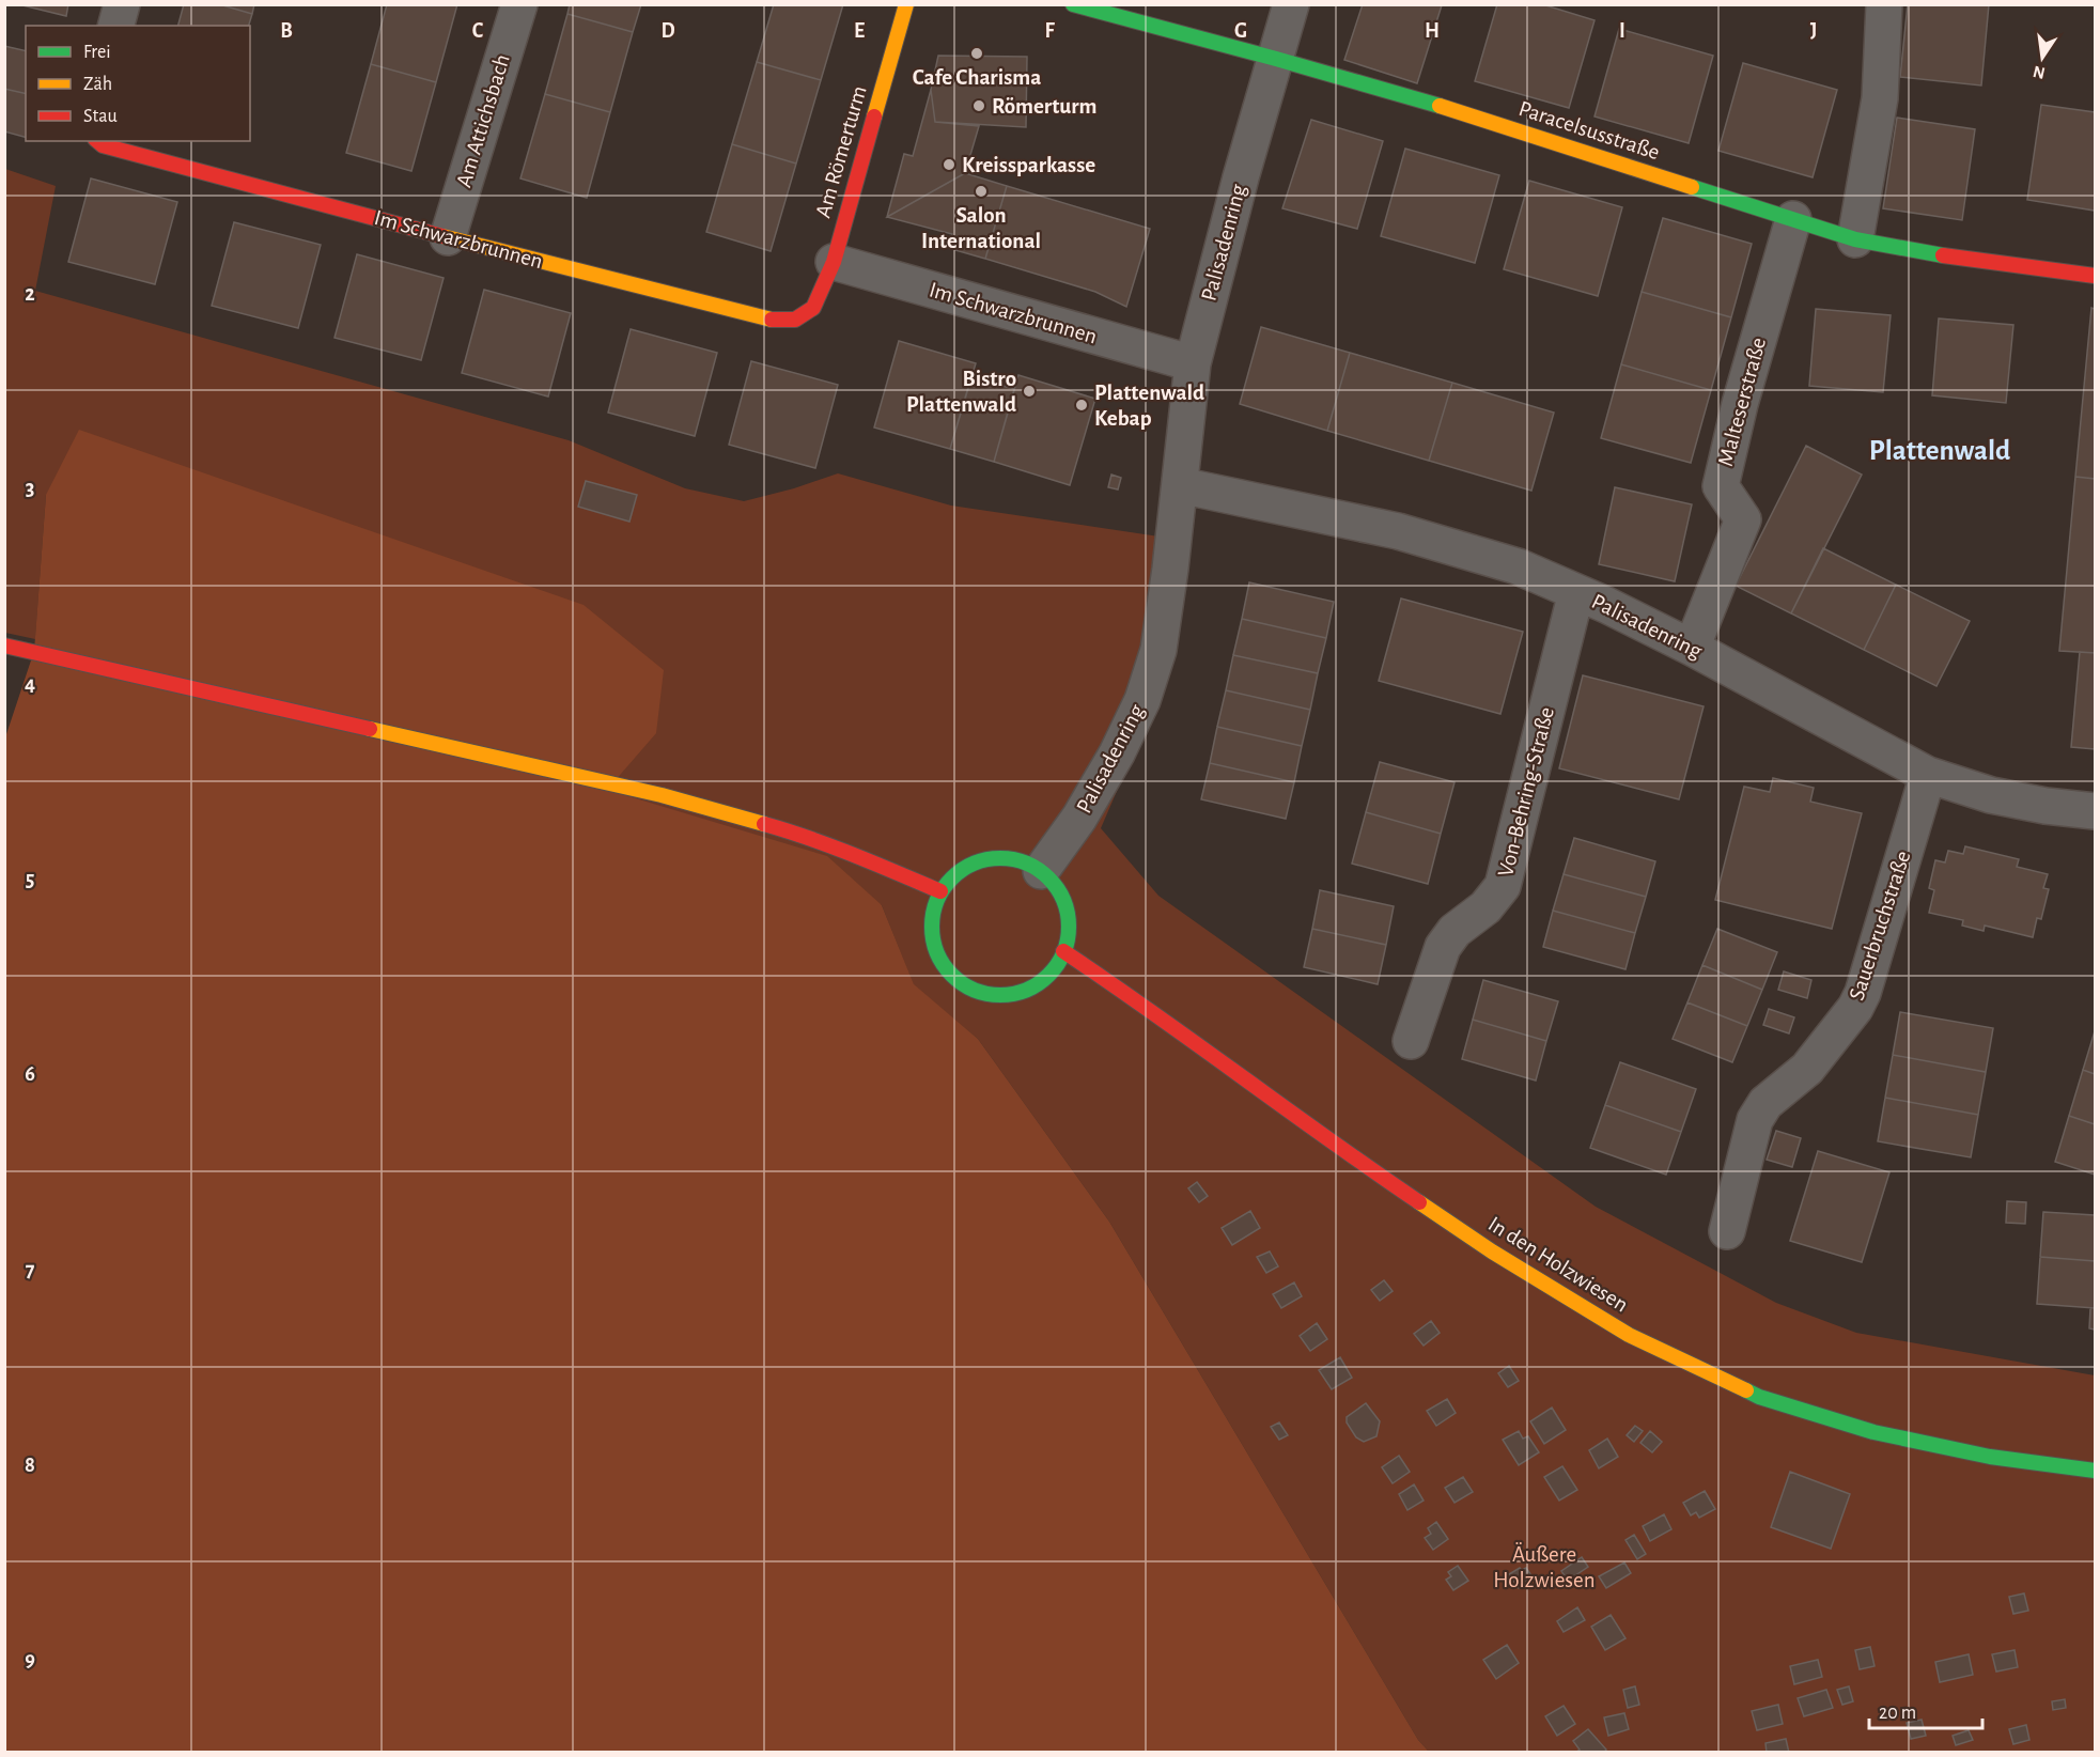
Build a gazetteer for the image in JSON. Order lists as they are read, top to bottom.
{
  "streets": {
    "street": [
      "Am Attichsbach",
      "Paracelsusstraße",
      "Am Römerturm",
      "Im Schwarzbrunnen",
      "Palisadenring",
      "Malteserstraße",
      "Von-Behring-Straße",
      "Sauerbruchstraße",
      "In den Holzwiesen"
    ]
  },
  "crossings": [
    ["Am Attichsbach", "Im Schwarzbrunnen"],
    ["Paracelsusstraße", "Palisadenring"],
    ["Paracelsusstraße", "Malteserstraße"],
    ["Am Römerturm", "Im Schwarzbrunnen"],
    ["Im Schwarzbrunnen", "Palisadenring"],
    ["Palisadenring", "Malteserstraße"],
    ["Palisadenring", "Von-Behring-Straße"],
    ["Palisadenring", "Sauerbruchstraße"],
    ["Palisadenring", "In den Holzwiesen"]
  ],
  "districts": ["Plattenwald"],
  "parks": ["Äußere Holzwiesen"],
  "places": [
    "Cafe Charisma",
    "Römerturm",
    "Kreissparkasse",
    "Salon International",
    "Bistro Plattenwald",
    "Plattenwald Kebap"
  ],
  "legend": ["Frei", "Zäh", "Stau"],
  "scale_bar": "20 m",
  "north": "bottom",
  "grid": {
    "columns": [
      "B",
      "C",
      "D",
      "E",
      "F",
      "G",
      "H",
      "I",
      "J"
    ],
    "rows": [
      "2",
      "3",
      "4",
      "5",
      "6",
      "7",
      "8",
      "9"
    ]
  }
}
